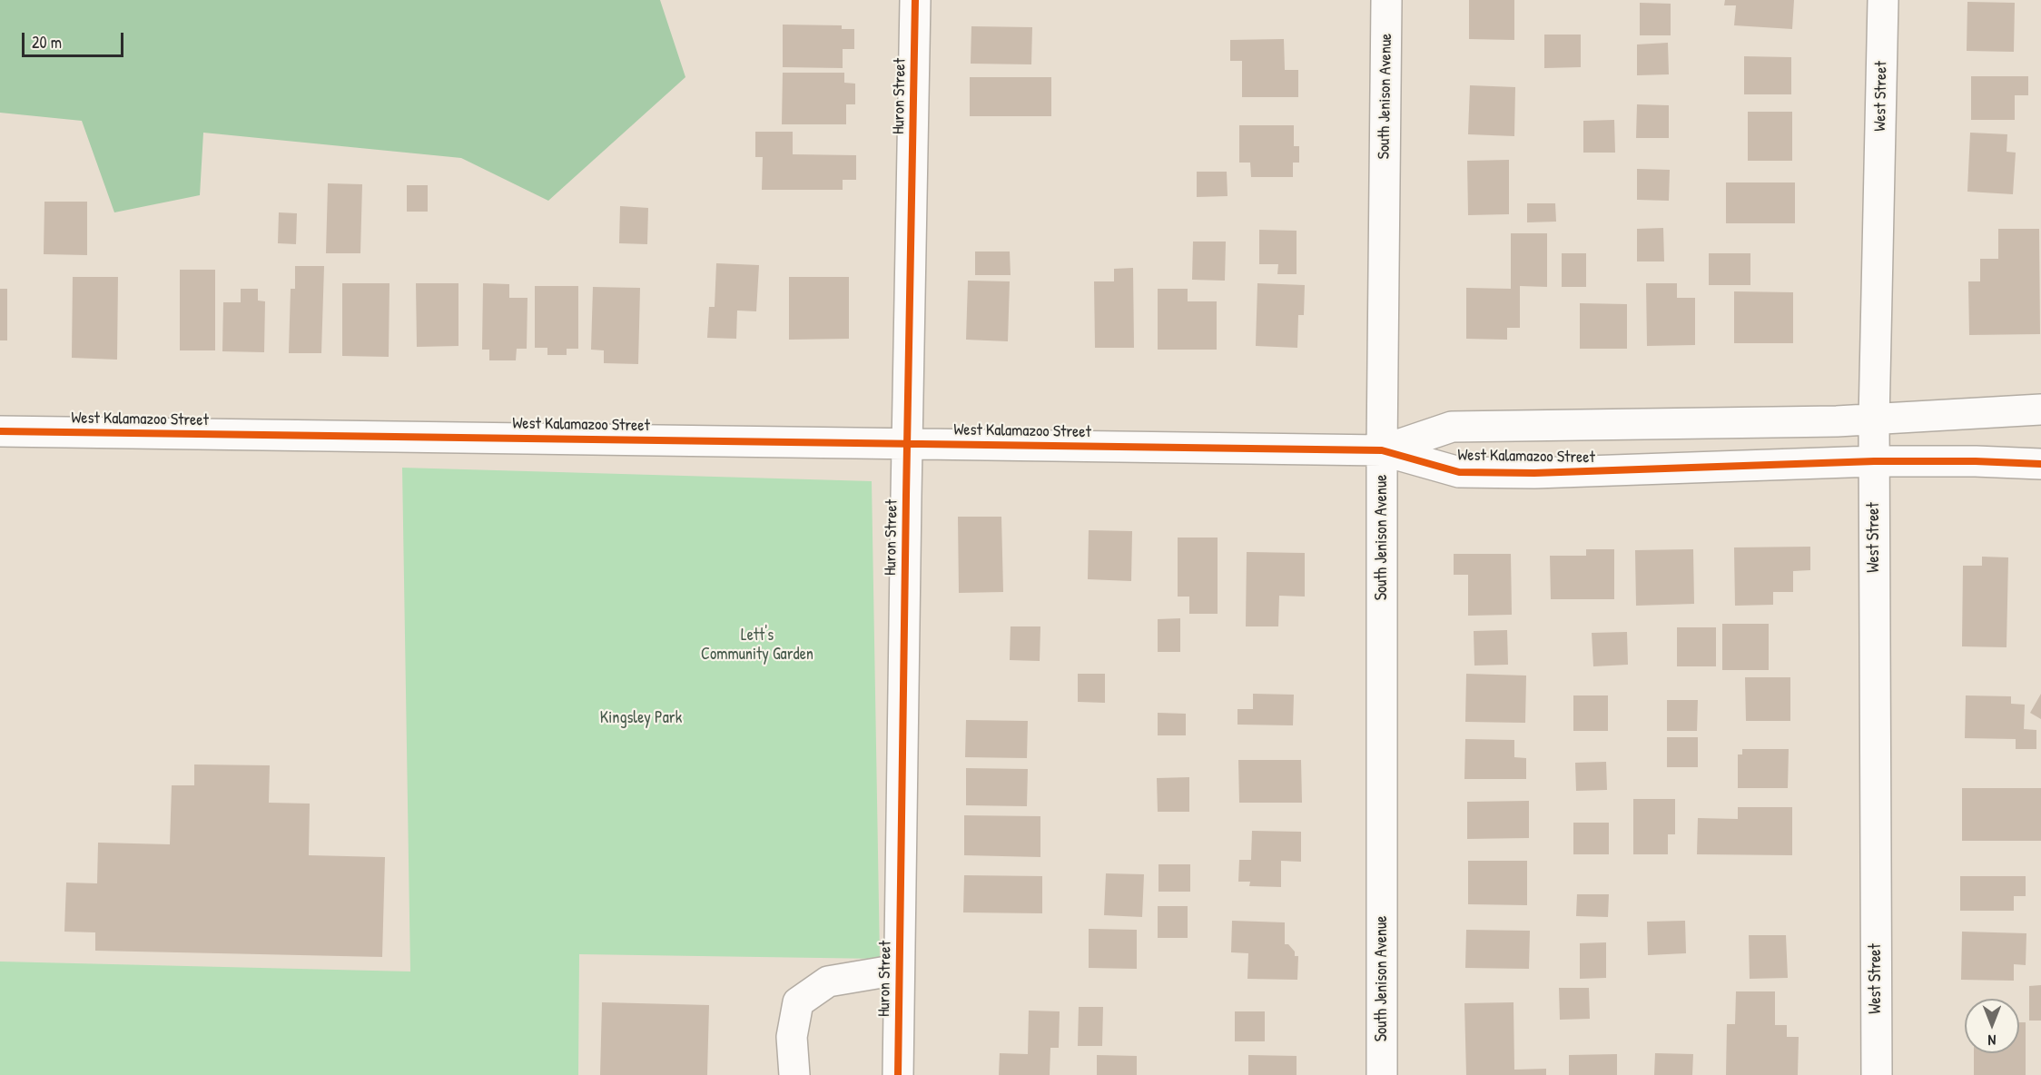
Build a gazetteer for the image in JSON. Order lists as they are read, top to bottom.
{
  "streets": {
    "street": [
      "Huron Street",
      "South Jenison Avenue",
      "West Street",
      "West Kalamazoo Street"
    ]
  },
  "crossings": [
    ["Huron Street", "West Kalamazoo Street"],
    ["South Jenison Avenue", "West Kalamazoo Street"],
    ["West Street", "West Kalamazoo Street"]
  ],
  "parks": ["Lett's Community Garden", "Kingsley Park"],
  "scale_bar": "20 m",
  "north": "bottom"
}
